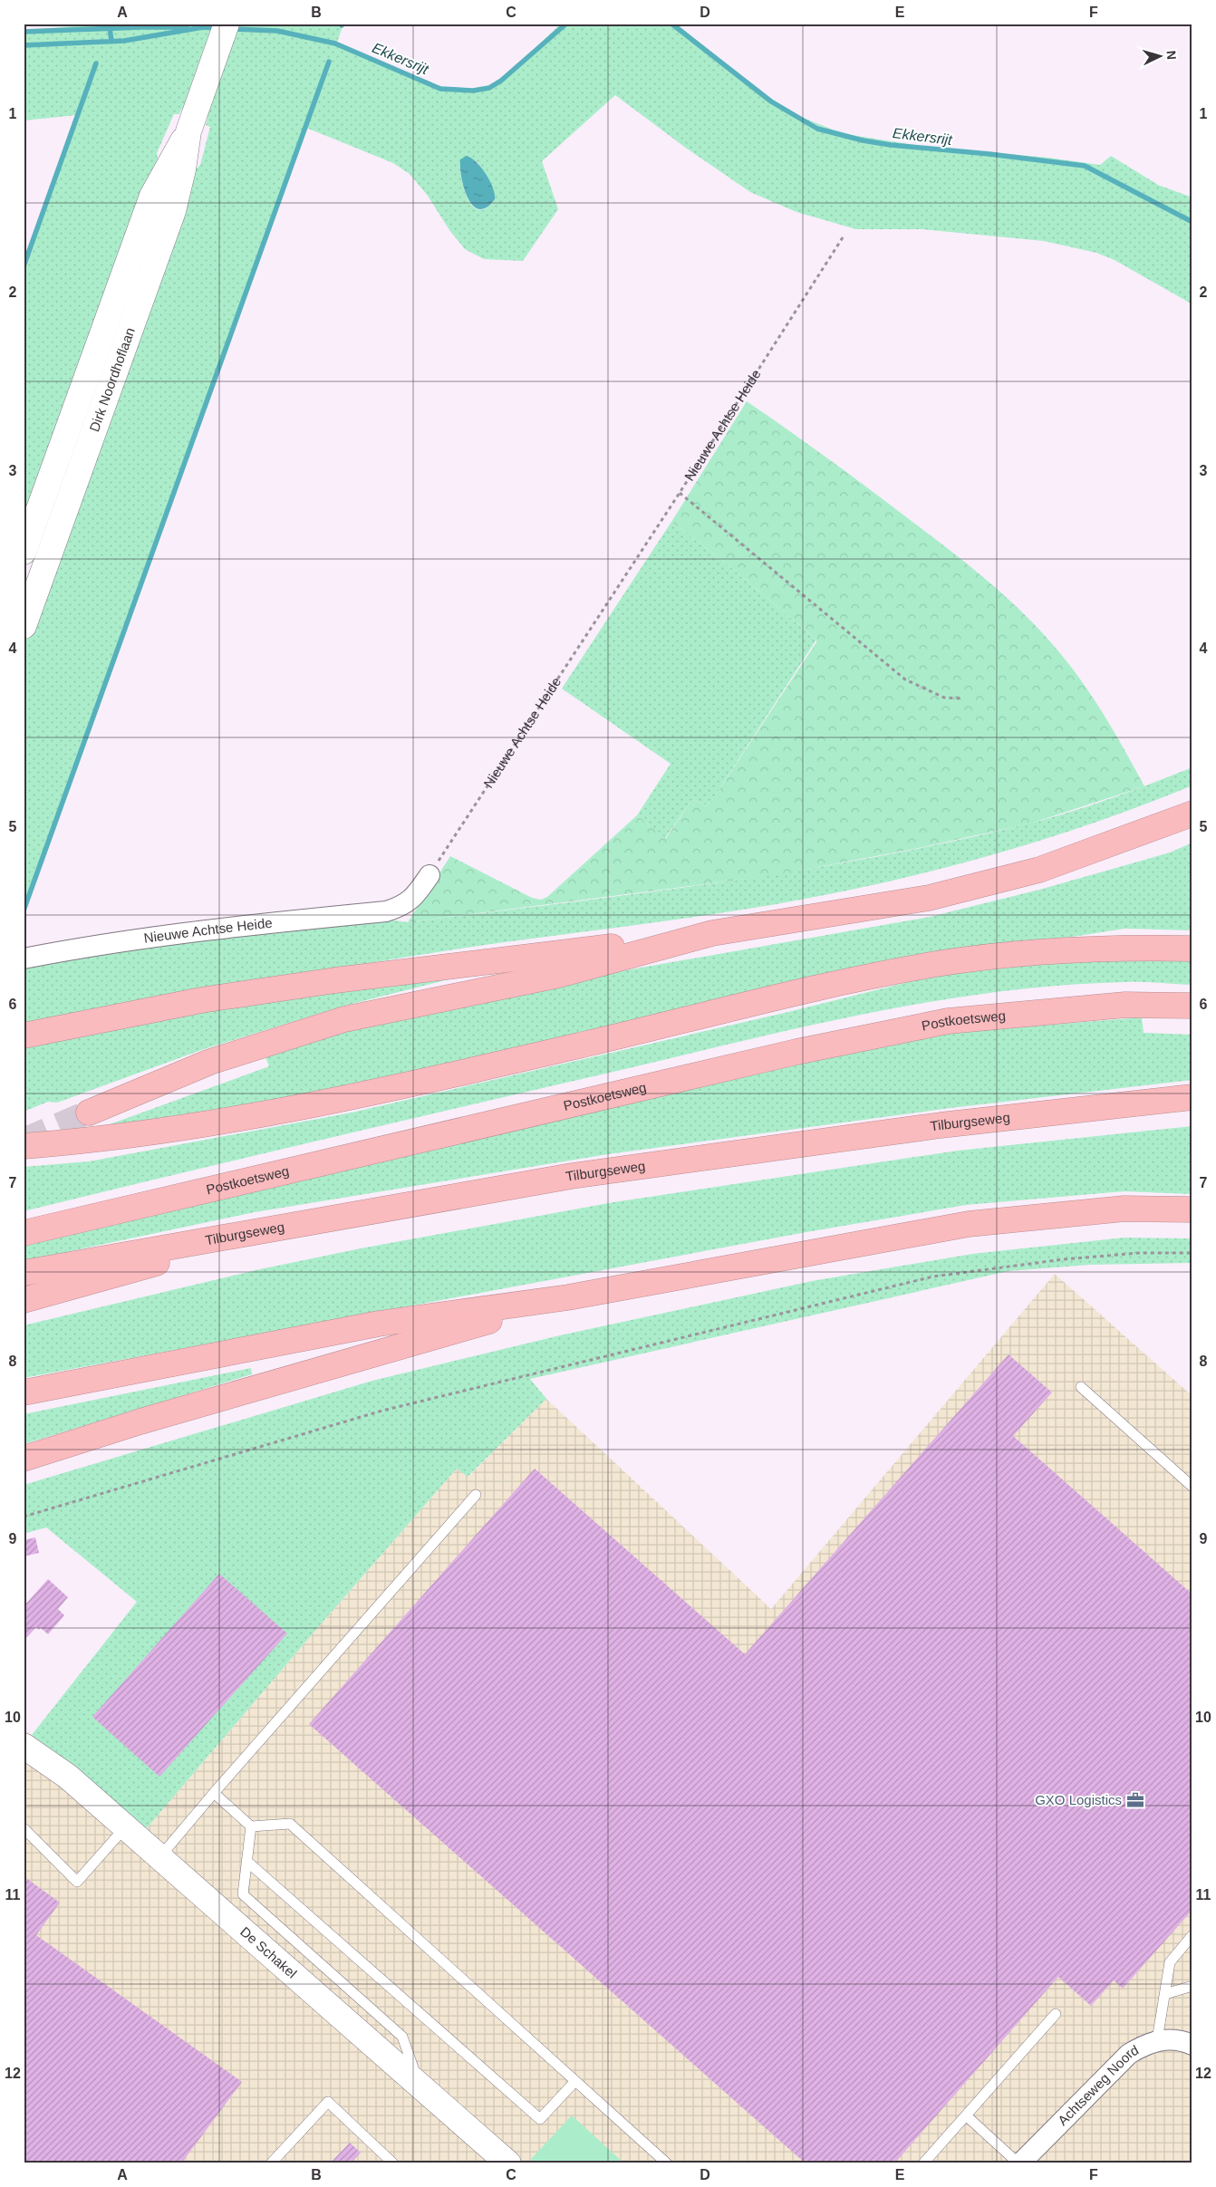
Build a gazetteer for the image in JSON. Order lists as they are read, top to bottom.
{
  "streets": {
    "highway": ["Postkoetsweg", "Tilburgseweg"],
    "street": [
      "Dirk Noordhoflaan",
      "Nieuwe Achtse Heide",
      "De Schakel",
      "Achtseweg Noord"
    ]
  },
  "water": ["Ekkersrijt"],
  "places": {
    "office": ["GXO Logistics"]
  },
  "north": "right",
  "grid": {
    "columns": [
      "A",
      "B",
      "C",
      "D",
      "E",
      "F"
    ],
    "rows": [
      "1",
      "2",
      "3",
      "4",
      "5",
      "6",
      "7",
      "8",
      "9",
      "10",
      "11",
      "12"
    ]
  }
}
